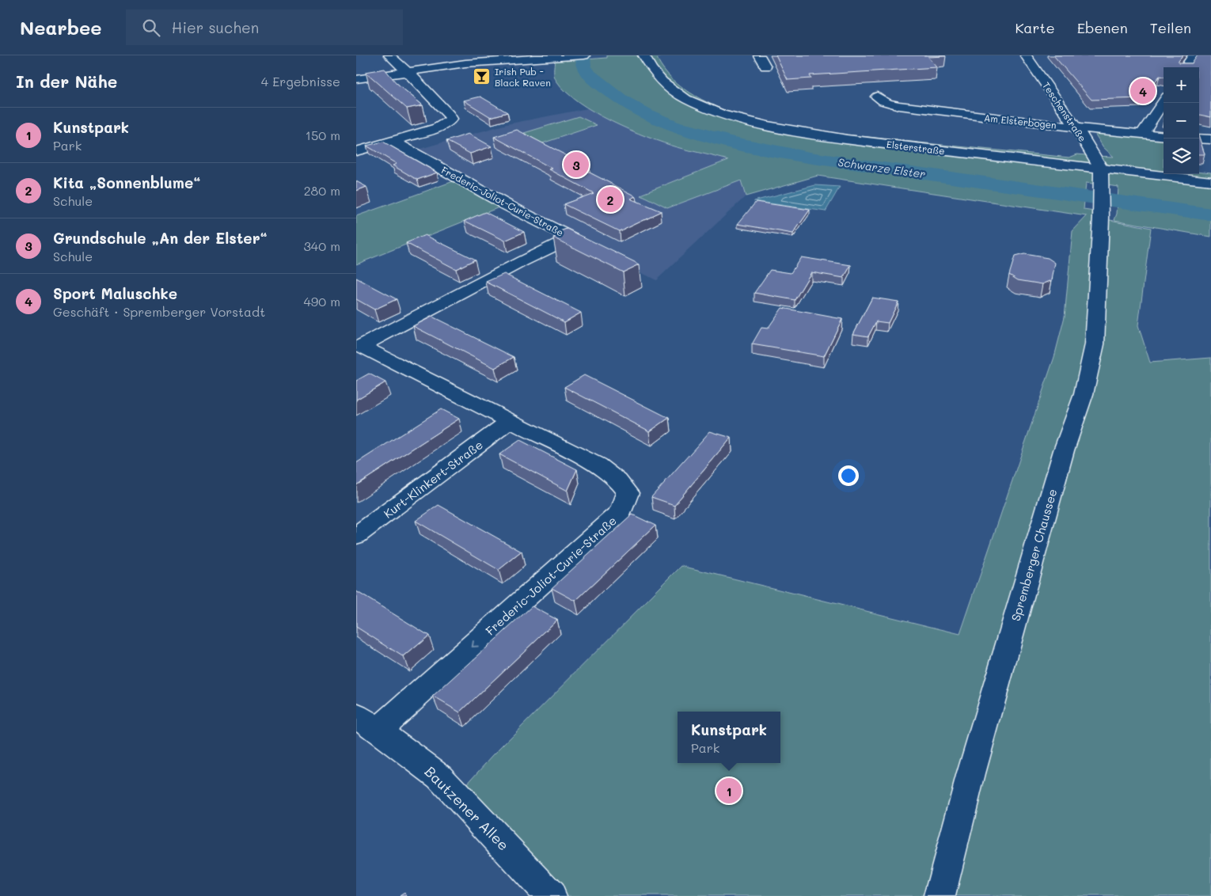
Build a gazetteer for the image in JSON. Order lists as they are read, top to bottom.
{
  "streets": {
    "street": [
      "Teschenstraße",
      "Am Elsterbogen",
      "Elsterstraße",
      "Frederic-Joliot-Curie-Straße",
      "Kurt-Klinkert-Straße",
      "Spremberger Chaussee",
      "Bautzener Allee"
    ]
  },
  "crossings": [
    ["Teschenstraße", "Am Elsterbogen"],
    ["Teschenstraße", "Elsterstraße"],
    ["Teschenstraße", "Spremberger Chaussee"],
    ["Elsterstraße", "Spremberger Chaussee"],
    ["Frederic-Joliot-Curie-Straße", "Kurt-Klinkert-Straße"],
    ["Frederic-Joliot-Curie-Straße", "Bautzener Allee"]
  ],
  "water": ["Schwarze Elster"],
  "places": {
    "bar": ["Irish Pub - Black Raven"]
  },
  "page": {
    "header": "Nearbee",
    "search": "Hier suchen",
    "nav": ["Karte", "Ebenen", "Teilen"],
    "heading": ["In der Nähe", "4 Ergebnisse"],
    "map_buttons": ["+", "−"],
    "pins": [
      "4",
      "3",
      "2",
      "1"
    ],
    "list": [
      {
        "mark": "1",
        "name": "Kunstpark",
        "note": "Park",
        "value": "150 m"
      },
      {
        "mark": "2",
        "name": "Kita „Sonnenblume“",
        "note": "Schule",
        "value": "280 m"
      },
      {
        "mark": "3",
        "name": "Grundschule „An der Elster“",
        "note": "Schule",
        "value": "340 m"
      },
      {
        "mark": "4",
        "name": "Sport Maluschke",
        "note": "Geschäft · Spremberger Vorstadt",
        "value": "490 m"
      }
    ],
    "popup": ["Kunstpark", "Park"]
  }
}
